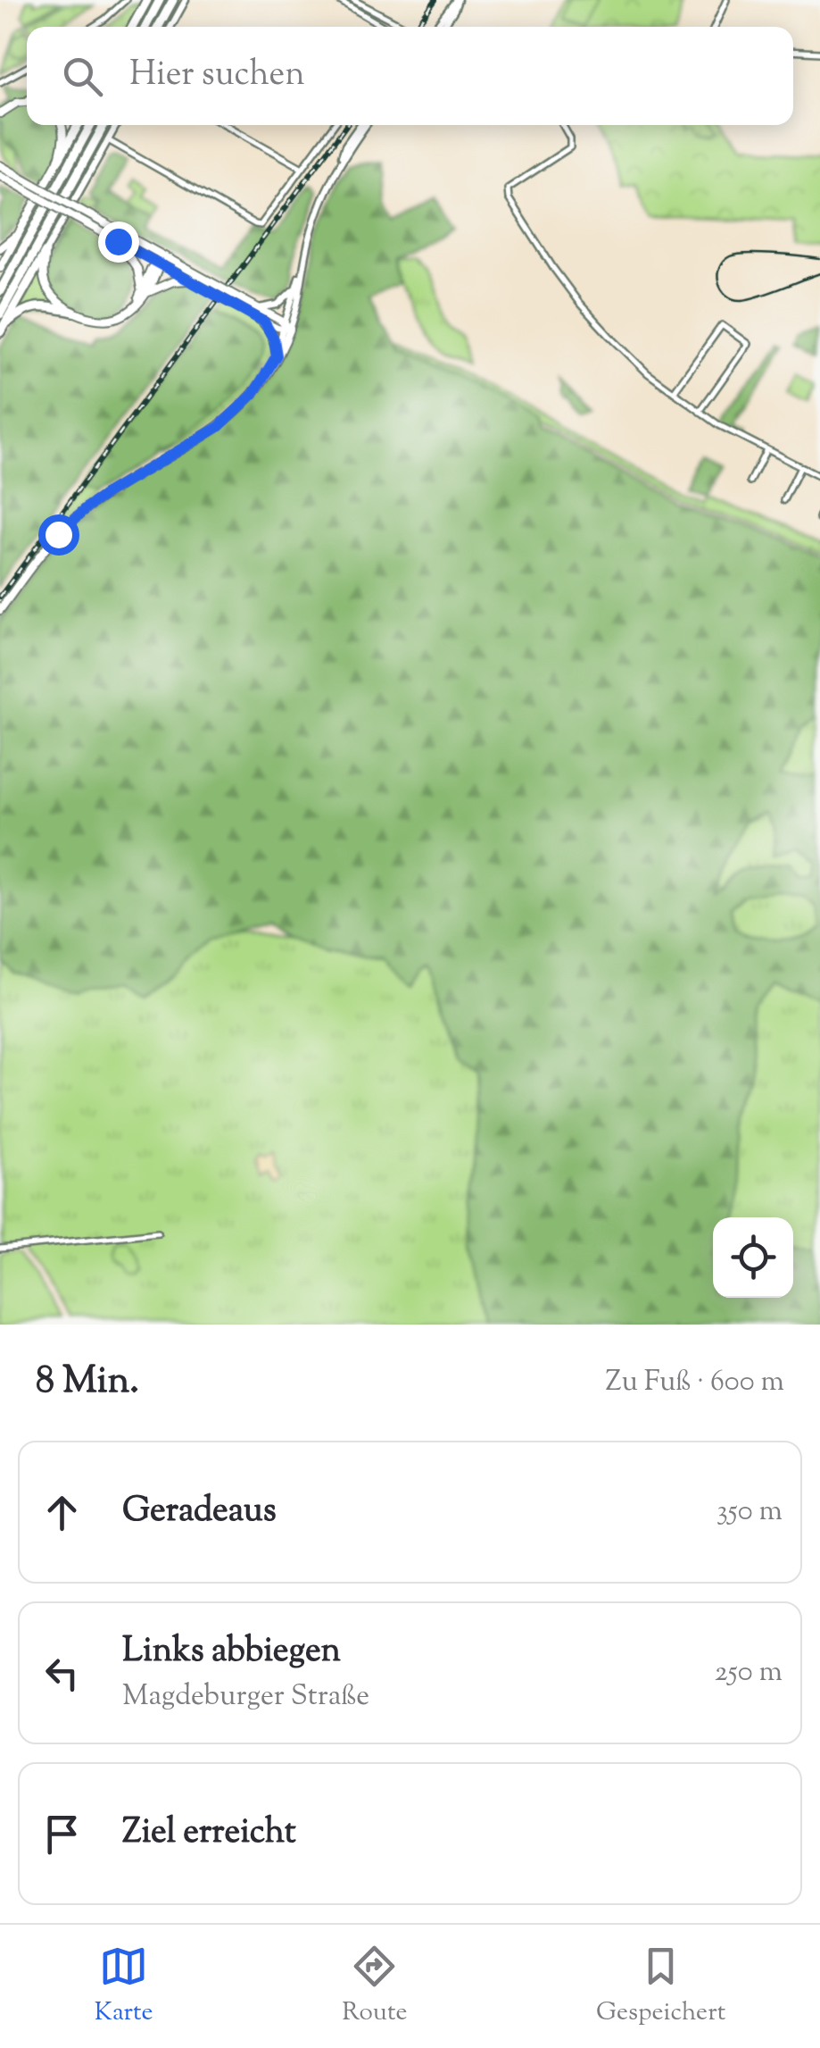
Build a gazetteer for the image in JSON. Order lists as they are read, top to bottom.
{
  "page": {
    "search": "Hier suchen",
    "heading": ["8 Min.", "Zu Fuß · 600 m"],
    "list": [
      ["Geradeaus", "350 m"],
      ["Links abbiegen", "Magdeburger Straße", "250 m"],
      "Ziel erreicht"
    ],
    "nav": ["Karte", "Route", "Gespeichert"]
  }
}
